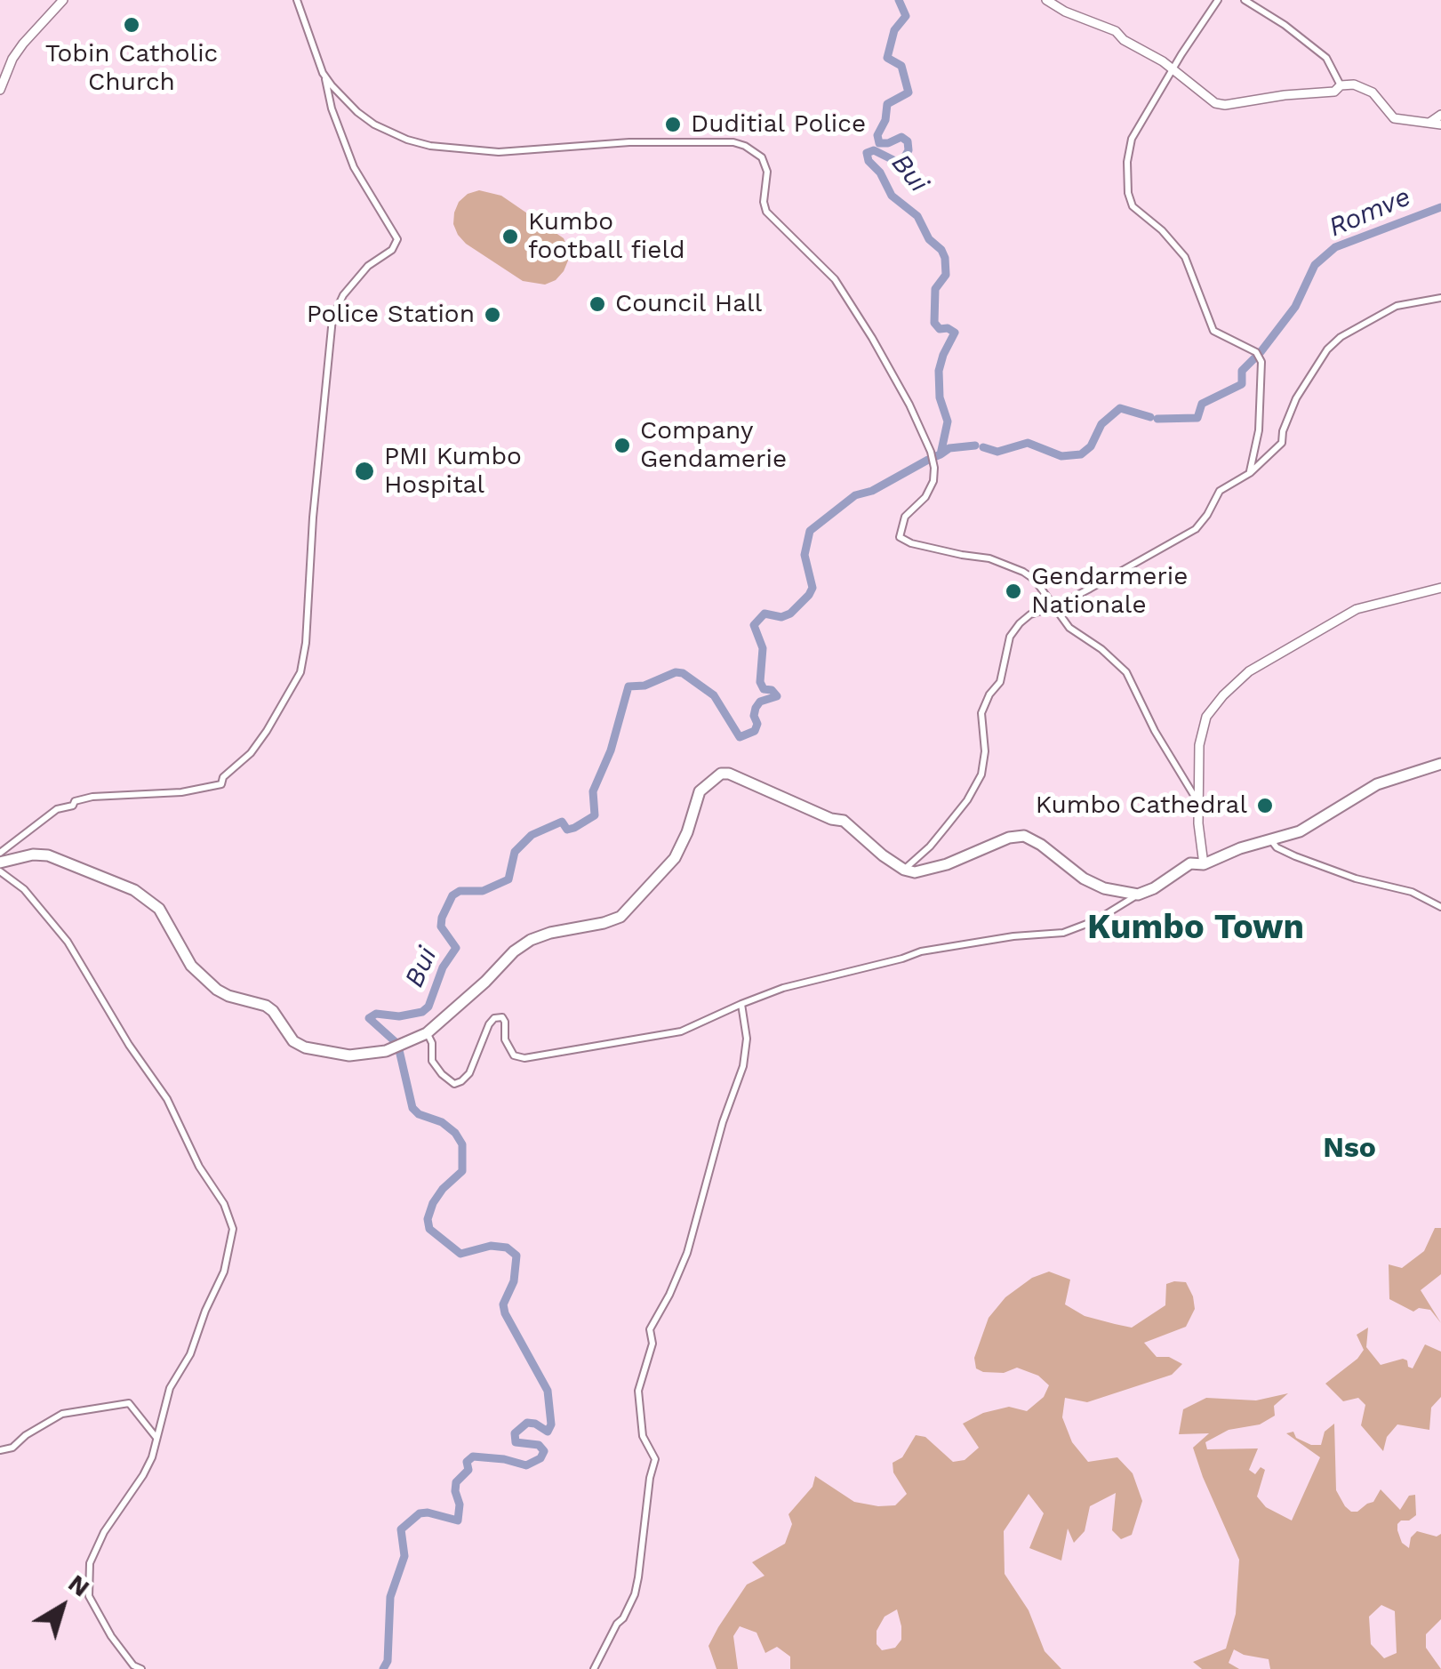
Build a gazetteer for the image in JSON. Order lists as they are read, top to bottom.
{
  "districts": ["Kumbo Town", "Nso"],
  "water": ["Bui", "Romve"],
  "places": [
    "Tobin Catholic Church",
    "Duditial Police",
    "Kumbo football field",
    "Council Hall",
    "Police Station",
    "Company Gendamerie",
    "PMI Kumbo Hospital",
    "Gendarmerie Nationale",
    "Kumbo Cathedral"
  ],
  "north": "top right"
}
